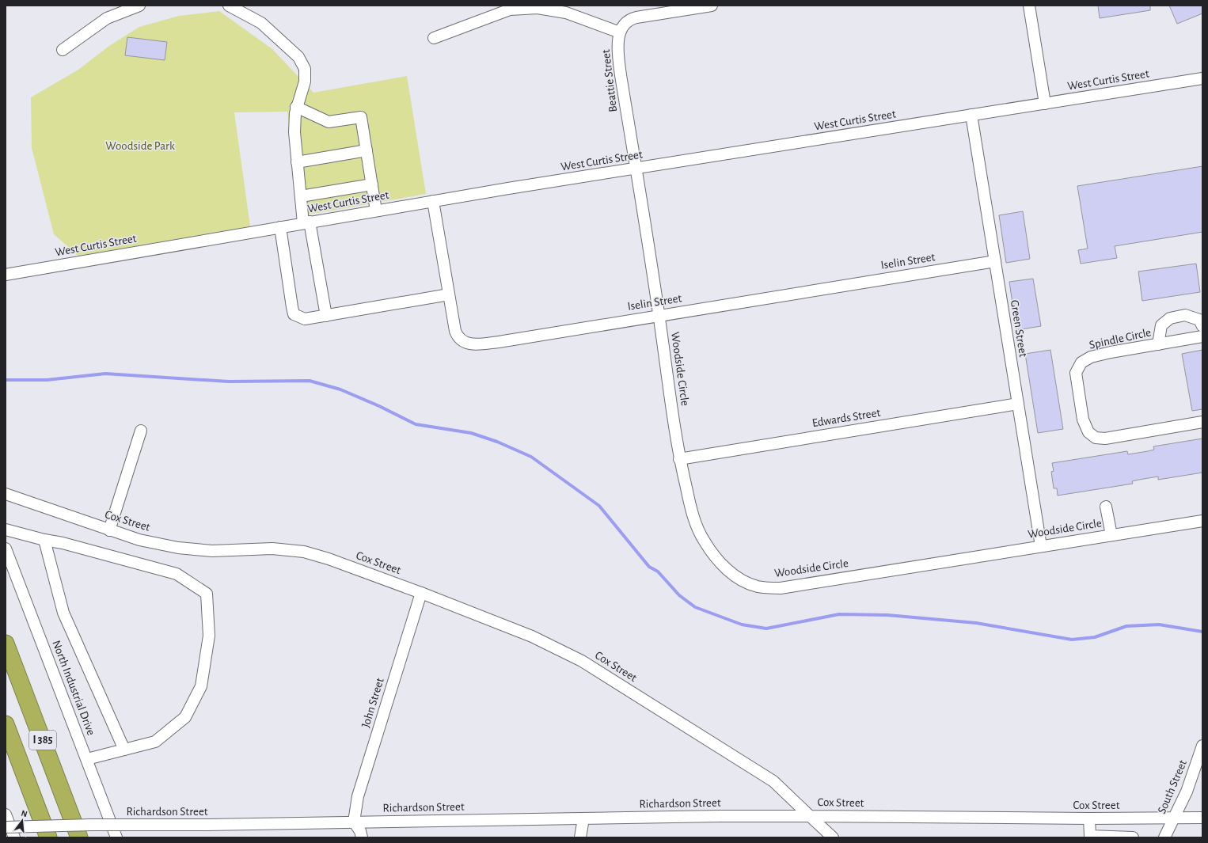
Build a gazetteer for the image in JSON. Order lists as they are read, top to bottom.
{
  "streets": {
    "highway": ["I 385"],
    "street": [
      "West Curtis Street",
      "Beattie Street",
      "Iselin Street",
      "Green Street",
      "Spindle Circle",
      "Woodside Circle",
      "Edwards Street",
      "Cox Street",
      "North Industrial Drive",
      "John Street",
      "South Street",
      "Richardson Street"
    ]
  },
  "crossings": [
    ["West Curtis Street", "Beattie Street"],
    ["West Curtis Street", "Iselin Street"],
    ["West Curtis Street", "Green Street"],
    ["West Curtis Street", "Woodside Circle"],
    ["Beattie Street", "Woodside Circle"],
    ["Iselin Street", "Green Street"],
    ["Iselin Street", "Woodside Circle"],
    ["Green Street", "Woodside Circle"],
    ["Green Street", "Edwards Street"],
    ["Woodside Circle", "Edwards Street"],
    ["Cox Street", "John Street"],
    ["Cox Street", "South Street"],
    ["Cox Street", "Richardson Street"],
    ["John Street", "Richardson Street"]
  ],
  "parks": ["Woodside Park"],
  "north": "top"
}
